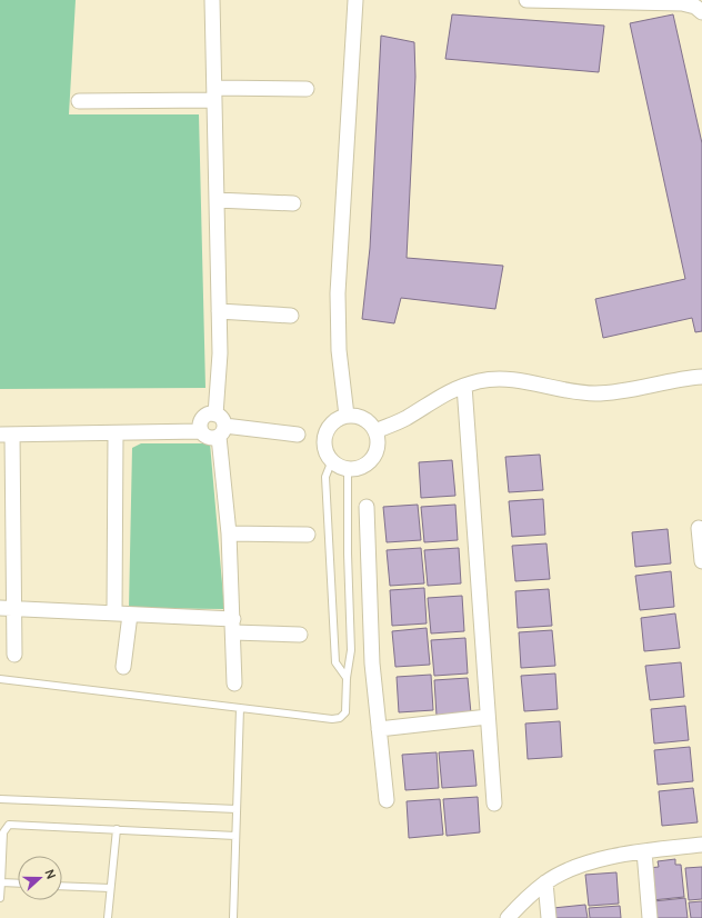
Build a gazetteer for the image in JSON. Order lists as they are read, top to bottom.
{
  "north": "right"
}
